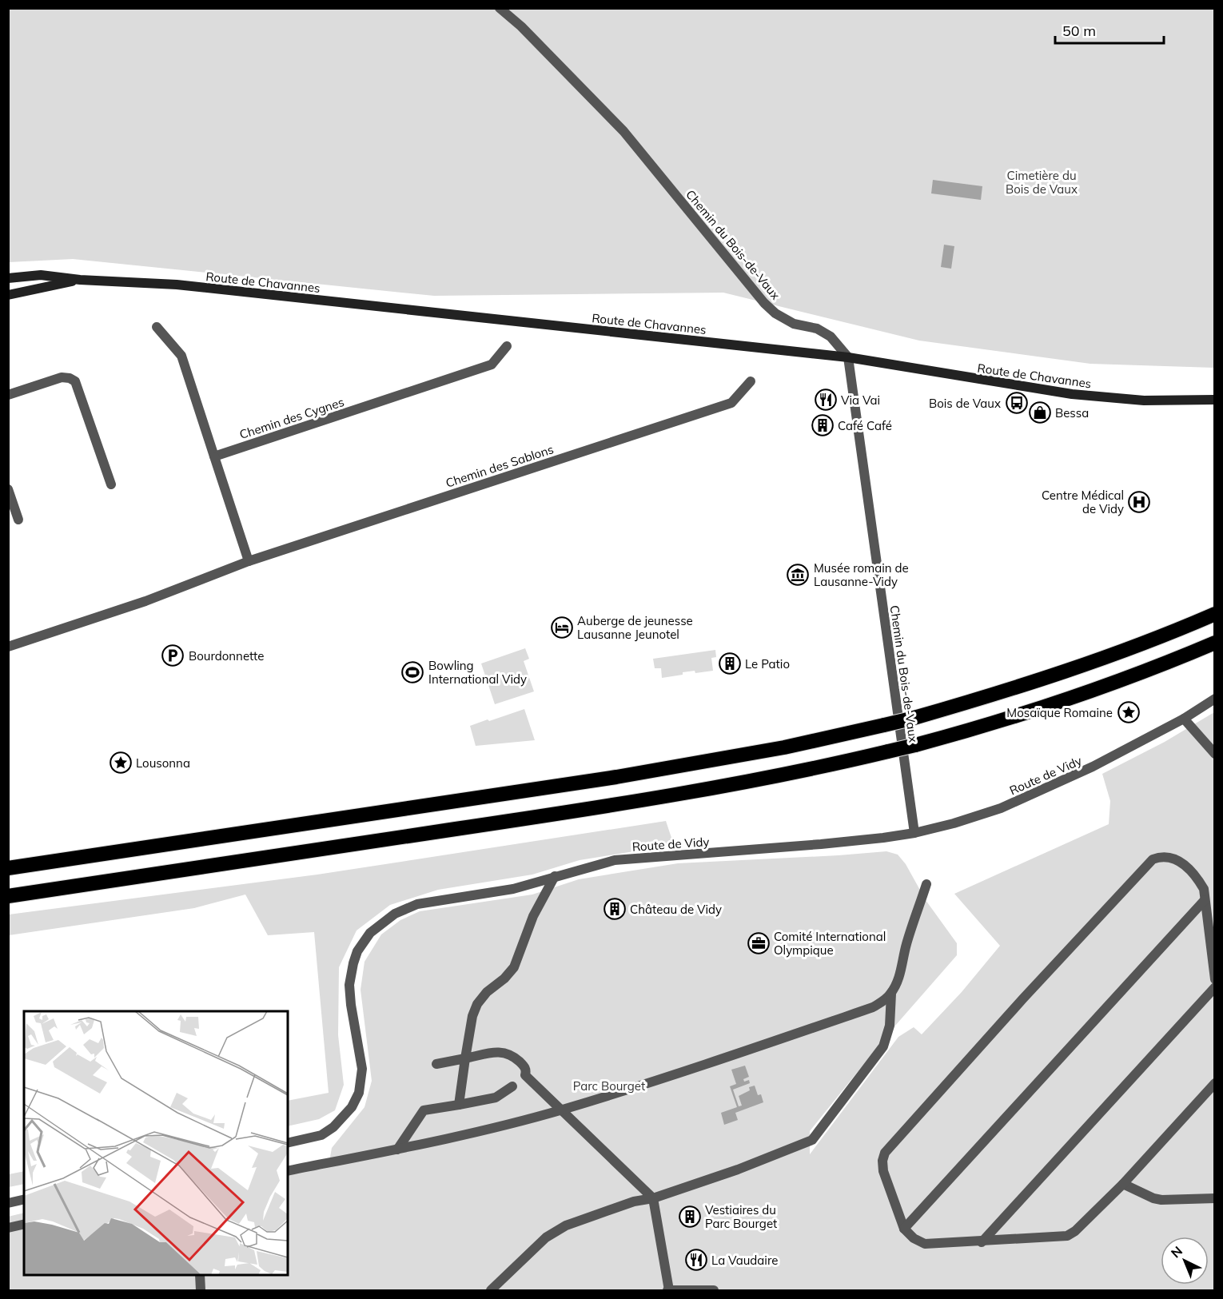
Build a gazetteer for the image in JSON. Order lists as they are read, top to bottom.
{
  "streets": {
    "main road": ["Route de Chavannes"],
    "street": [
      "Chemin du Bois-de-Vaux",
      "Chemin des Cygnes",
      "Chemin des Sablons",
      "Route de Vidy"
    ]
  },
  "crossings": [
    ["Chemin du Bois-de-Vaux", "Route de Chavannes"],
    ["Chemin du Bois-de-Vaux", "Route de Vidy"]
  ],
  "parks": ["Cimetière du Bois de Vaux", "Parc Bourget"],
  "places": {
    "restaurant": ["Via Vai", "La Vaudaire"],
    "bus stop": ["Bois de Vaux"],
    "shop": ["Bessa"],
    "building": [
      "Café Café",
      "Le Patio",
      "Château de Vidy",
      "Vestiaires du Parc Bourget"
    ],
    "hospital": ["Centre Médical de Vidy"],
    "museum": ["Musée romain de Lausanne-Vidy"],
    "hotel": ["Auberge de jeunesse Lausanne Jeunotel"],
    "parking": ["Bourdonnette"],
    "sports": ["Bowling International Vidy"],
    "place": ["Mosaïque Romaine", "Lousonna"],
    "office": ["Comité International Olympique"]
  },
  "scale_bar": "50 m",
  "north": "top left"
}
